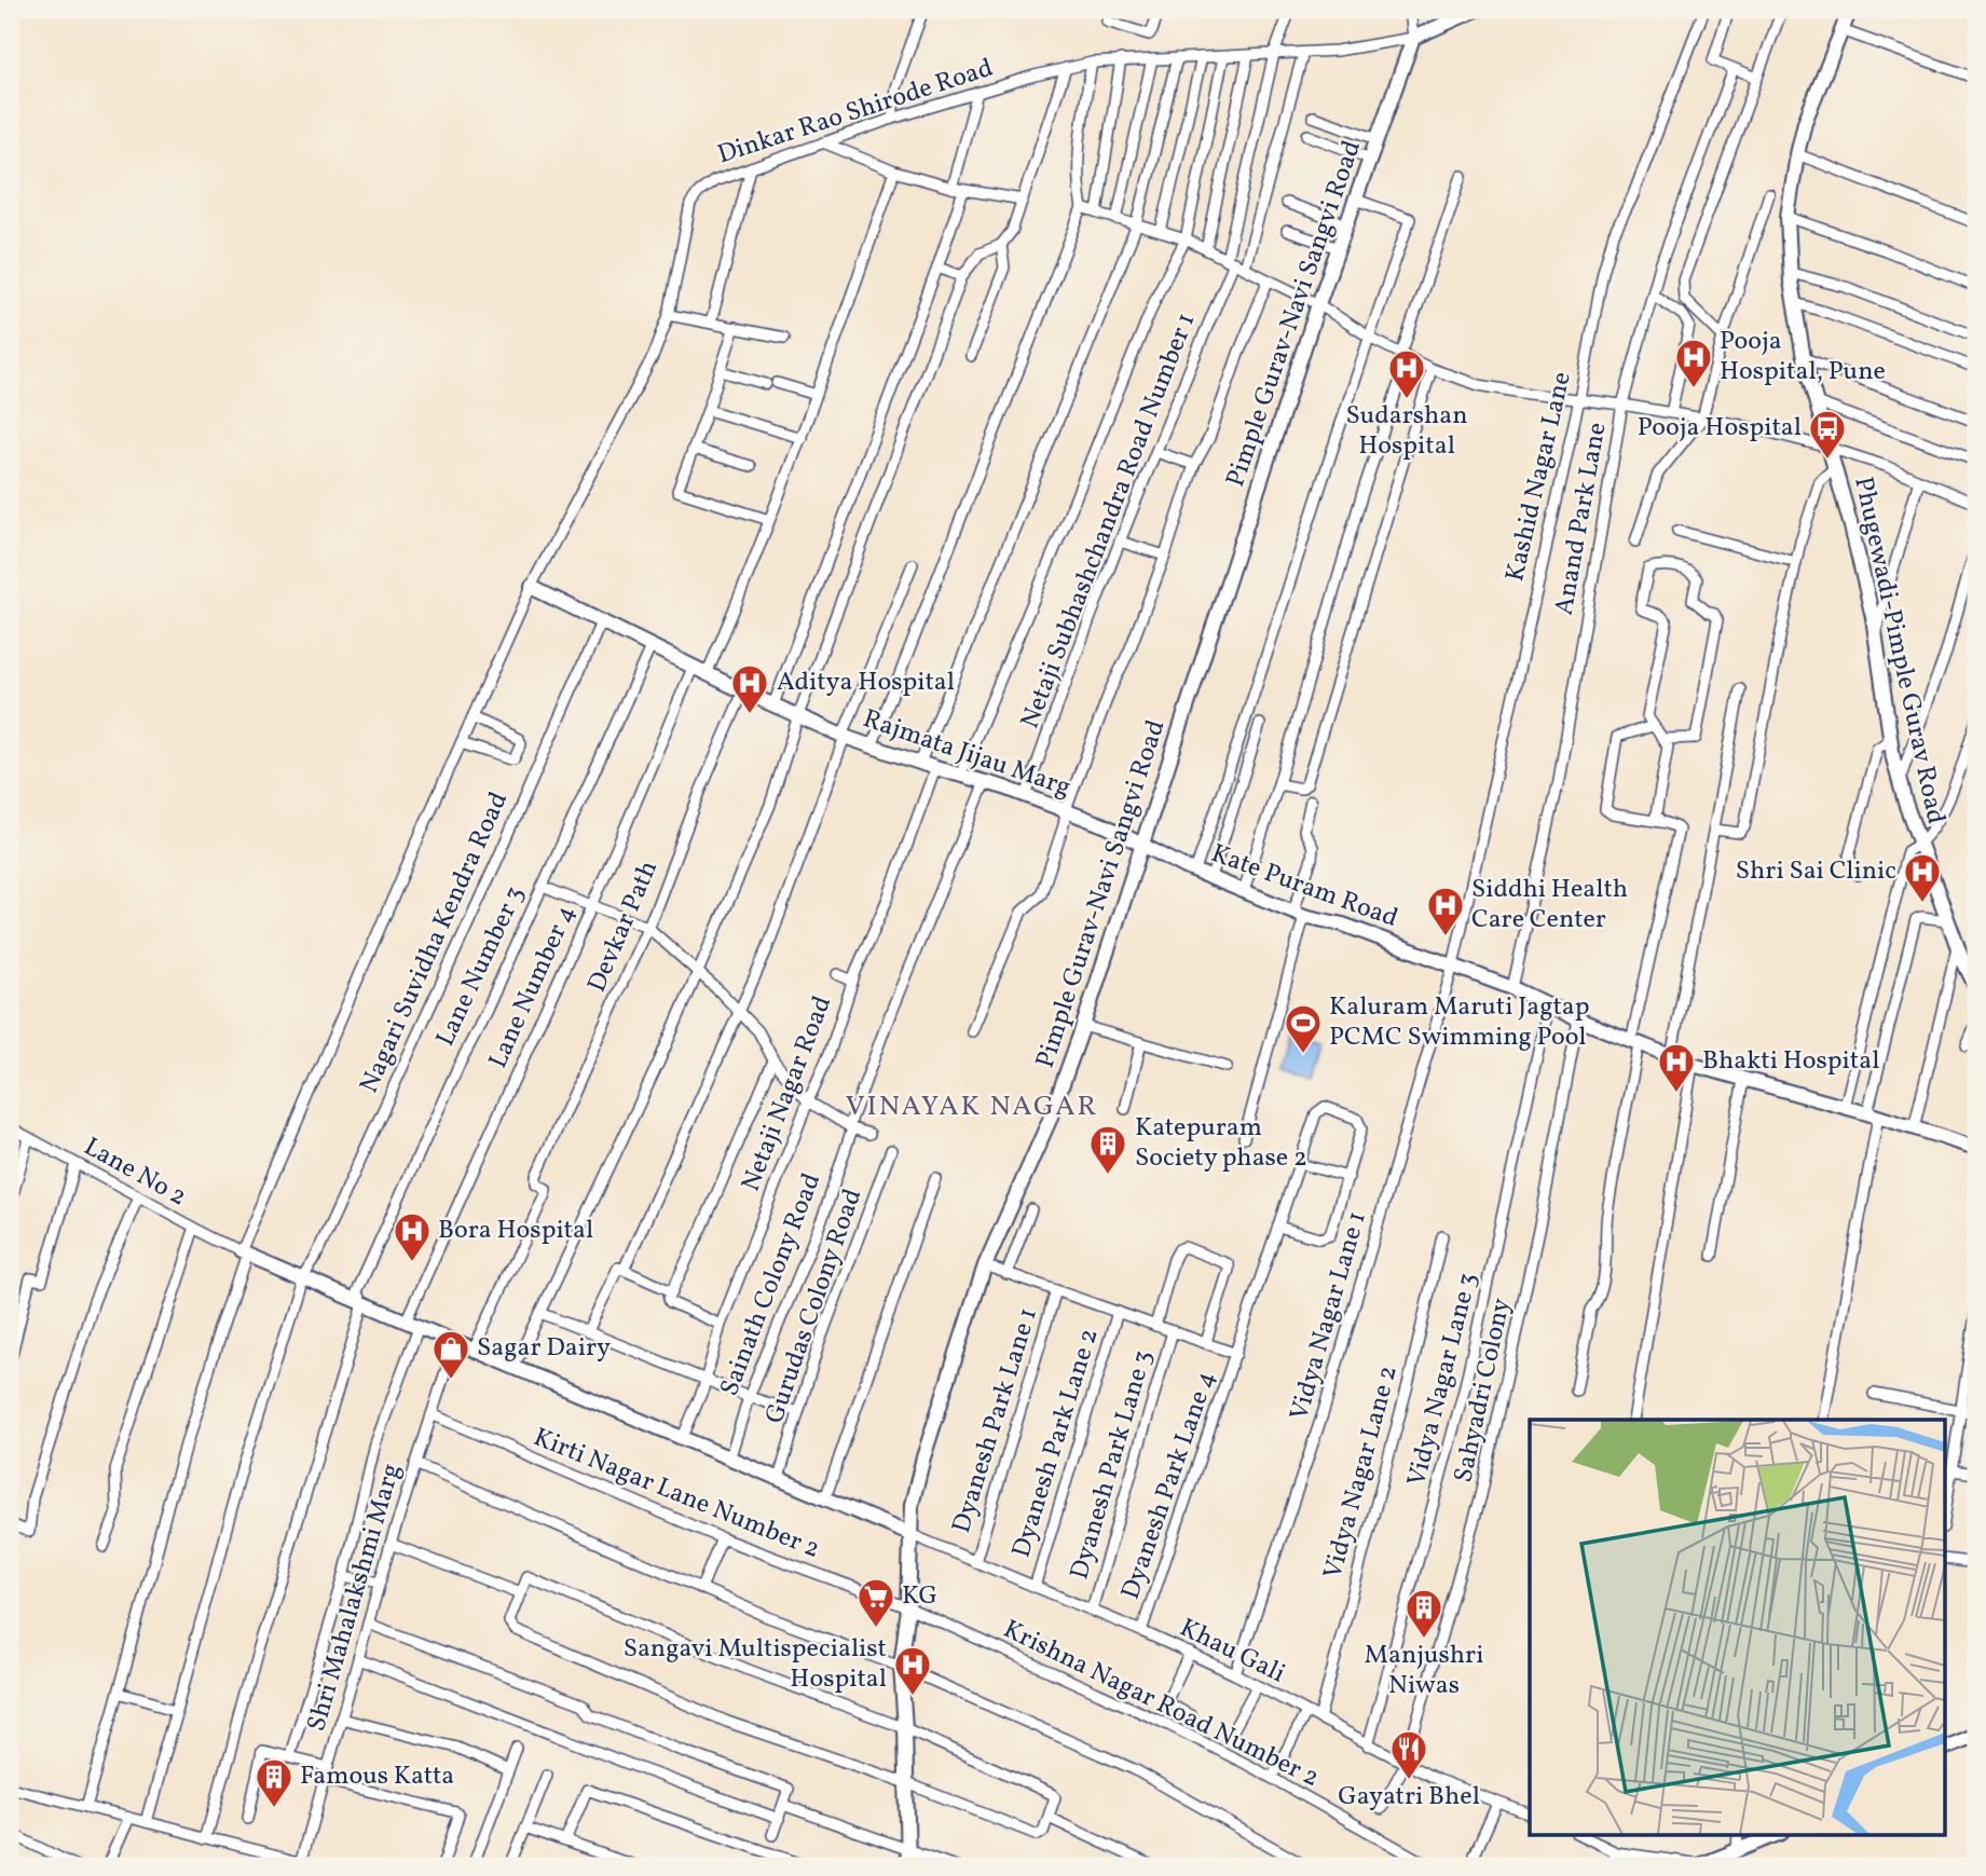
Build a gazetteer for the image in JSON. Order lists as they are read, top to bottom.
{
  "streets": {
    "street": [
      "Dinkar Rao Shirode Road",
      "Pimple Gurav-Navi Sangvi Road",
      "Kashid Nagar Lane",
      "Anand Park Lane",
      "Netaji Subhashchandra Road Number 1",
      "Phugewadi-Pimple Gurav Road",
      "Rajmata Jijau Marg",
      "Kate Puram Road",
      "Devkar Path",
      "Nagari Suvidha Kendra Road",
      "Lane Number 3",
      "Lane Number 4",
      "Netaji Nagar Road",
      "Lane No 2",
      "Sainath Colony Road",
      "Gurudas Colony Road",
      "Vidya Nagar Lane 1",
      "Vidya Nagar Lane 3",
      "Sahyadri Colony",
      "Dyanesh Park Lane 1",
      "Dyanesh Park Lane 2",
      "Dyanesh Park Lane 3",
      "Vidya Nagar Lane 2",
      "Dyanesh Park Lane 4",
      "Kirti Nagar Lane Number 2",
      "Shri Mahalakshmi Marg",
      "Khau Gali",
      "Krishna Nagar Road Number 2"
    ]
  },
  "crossings": [
    ["Dinkar Rao Shirode Road", "Pimple Gurav-Navi Sangvi Road"],
    ["Dinkar Rao Shirode Road", "Netaji Subhashchandra Road Number 1"],
    ["Dinkar Rao Shirode Road", "Rajmata Jijau Marg"],
    ["Dinkar Rao Shirode Road", "Lane No 2"],
    ["Pimple Gurav-Navi Sangvi Road", "Rajmata Jijau Marg"],
    ["Pimple Gurav-Navi Sangvi Road", "Kate Puram Road"],
    ["Pimple Gurav-Navi Sangvi Road", "Kirti Nagar Lane Number 2"],
    ["Pimple Gurav-Navi Sangvi Road", "Khau Gali"],
    ["Pimple Gurav-Navi Sangvi Road", "Krishna Nagar Road Number 2"],
    ["Kashid Nagar Lane", "Kate Puram Road"],
    ["Kashid Nagar Lane", "Vidya Nagar Lane 1"],
    ["Netaji Subhashchandra Road Number 1", "Rajmata Jijau Marg"],
    ["Rajmata Jijau Marg", "Kate Puram Road"],
    ["Rajmata Jijau Marg", "Devkar Path"],
    ["Rajmata Jijau Marg", "Nagari Suvidha Kendra Road"],
    ["Rajmata Jijau Marg", "Lane Number 3"],
    ["Rajmata Jijau Marg", "Lane Number 4"],
    ["Rajmata Jijau Marg", "Netaji Nagar Road"],
    ["Rajmata Jijau Marg", "Sainath Colony Road"],
    ["Kate Puram Road", "Vidya Nagar Lane 1"],
    ["Vidya Nagar Lane 1", "Khau Gali"],
    ["Vidya Nagar Lane 3", "Khau Gali"],
    ["Sahyadri Colony", "Khau Gali"],
    ["Dyanesh Park Lane 1", "Khau Gali"],
    ["Dyanesh Park Lane 2", "Khau Gali"],
    ["Dyanesh Park Lane 3", "Khau Gali"],
    ["Vidya Nagar Lane 2", "Khau Gali"],
    ["Dyanesh Park Lane 4", "Khau Gali"],
    ["Kirti Nagar Lane Number 2", "Shri Mahalakshmi Marg"],
    ["Kirti Nagar Lane Number 2", "Krishna Nagar Road Number 2"]
  ],
  "districts": ["VINAYAK NAGAR"],
  "places": {
    "hospital": [
      "Pooja Hospital, Pune",
      "Sudarshan Hospital",
      "Aditya Hospital",
      "Shri Sai Clinic",
      "Siddhi Health Care Center",
      "Bhakti Hospital",
      "Bora Hospital",
      "Sangavi Multispecialist Hospital"
    ],
    "bus stop": ["Pooja Hospital"],
    "sports": ["Kaluram Maruti Jagtap PCMC Swimming Pool"],
    "building": ["Katepuram Society phase 2", "Manjushri Niwas", "Famous Katta"],
    "shop": ["Sagar Dairy"],
    "supermarket": ["KG"],
    "restaurant": ["Gayatri Bhel"]
  }
}
